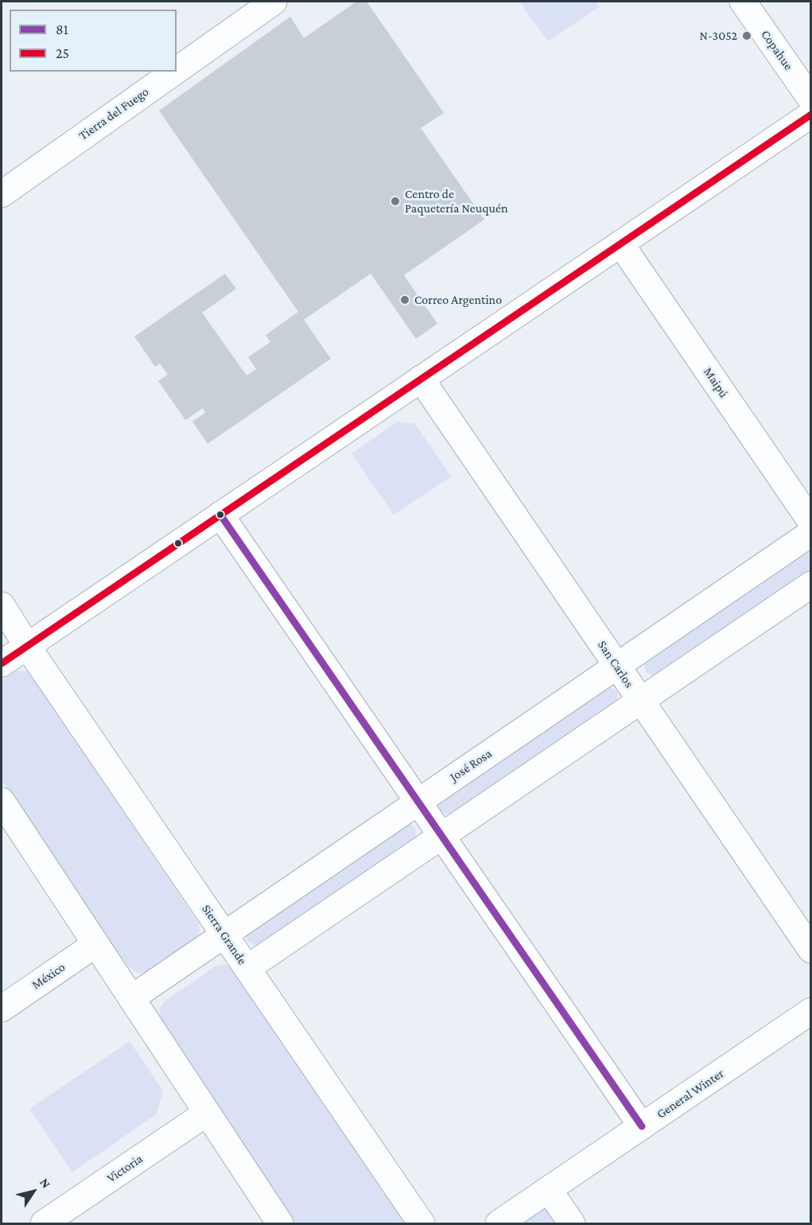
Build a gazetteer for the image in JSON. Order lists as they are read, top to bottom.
{
  "streets": {
    "street": [
      "Copahue",
      "Tierra del Fuego",
      "Maipú",
      "San Carlos",
      "José Rosa",
      "Sierra Grande",
      "México",
      "General Winter",
      "Victoria"
    ]
  },
  "crossings": [
    ["San Carlos", "José Rosa"],
    ["José Rosa", "Sierra Grande"]
  ],
  "places": ["N-3052", "Centro de Paquetería Neuquén", "Correo Argentino"],
  "lines": ["transit line 25", "transit line 81"],
  "legend": ["81", "25"],
  "north": "top right"
}
